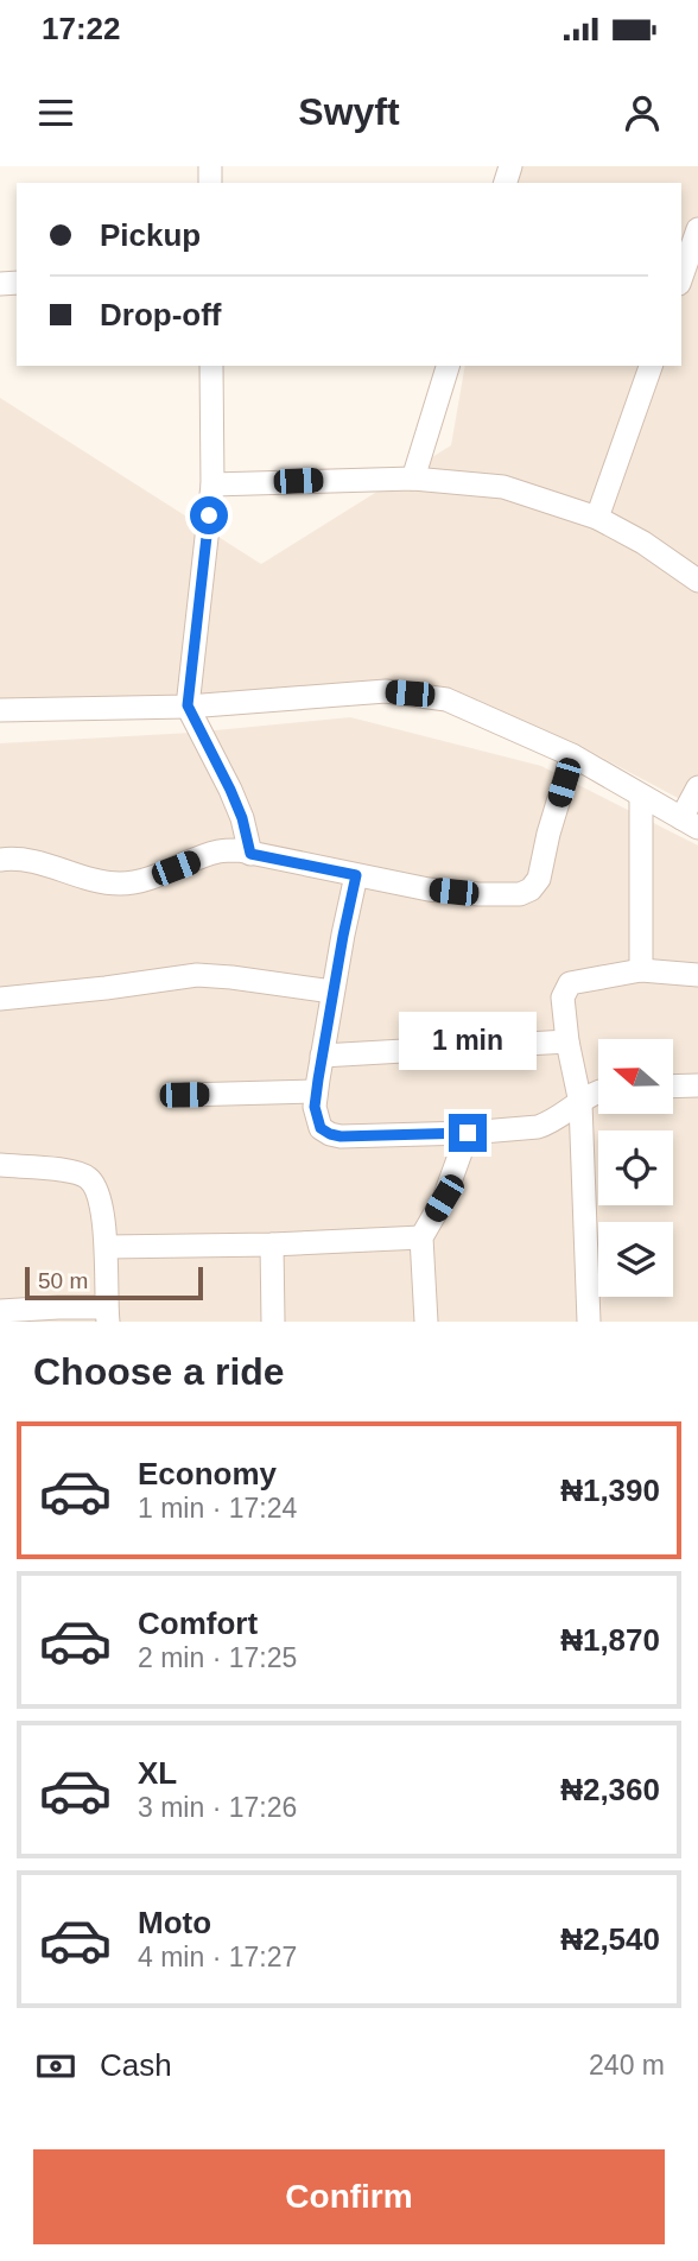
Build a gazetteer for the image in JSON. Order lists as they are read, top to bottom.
{
  "scale_bar": "50 m",
  "north": "left",
  "page": {
    "status": "17:22",
    "header": "Swyft",
    "banner": ["Pickup", "Drop-off"],
    "bubble": "1 min",
    "scale": "50 m",
    "heading": "Choose a ride",
    "list": [
      {
        "name": "Economy",
        "note": "1 min · 17:24",
        "value": "₦1,390"
      },
      {
        "name": "Comfort",
        "note": "2 min · 17:25",
        "value": "₦1,870"
      },
      {
        "name": "XL",
        "note": "3 min · 17:26",
        "value": "₦2,360"
      },
      {
        "name": "Moto",
        "note": "4 min · 17:27",
        "value": "₦2,540"
      }
    ],
    "pay": ["Cash", "240 m"],
    "buttons": "Confirm"
  }
}
